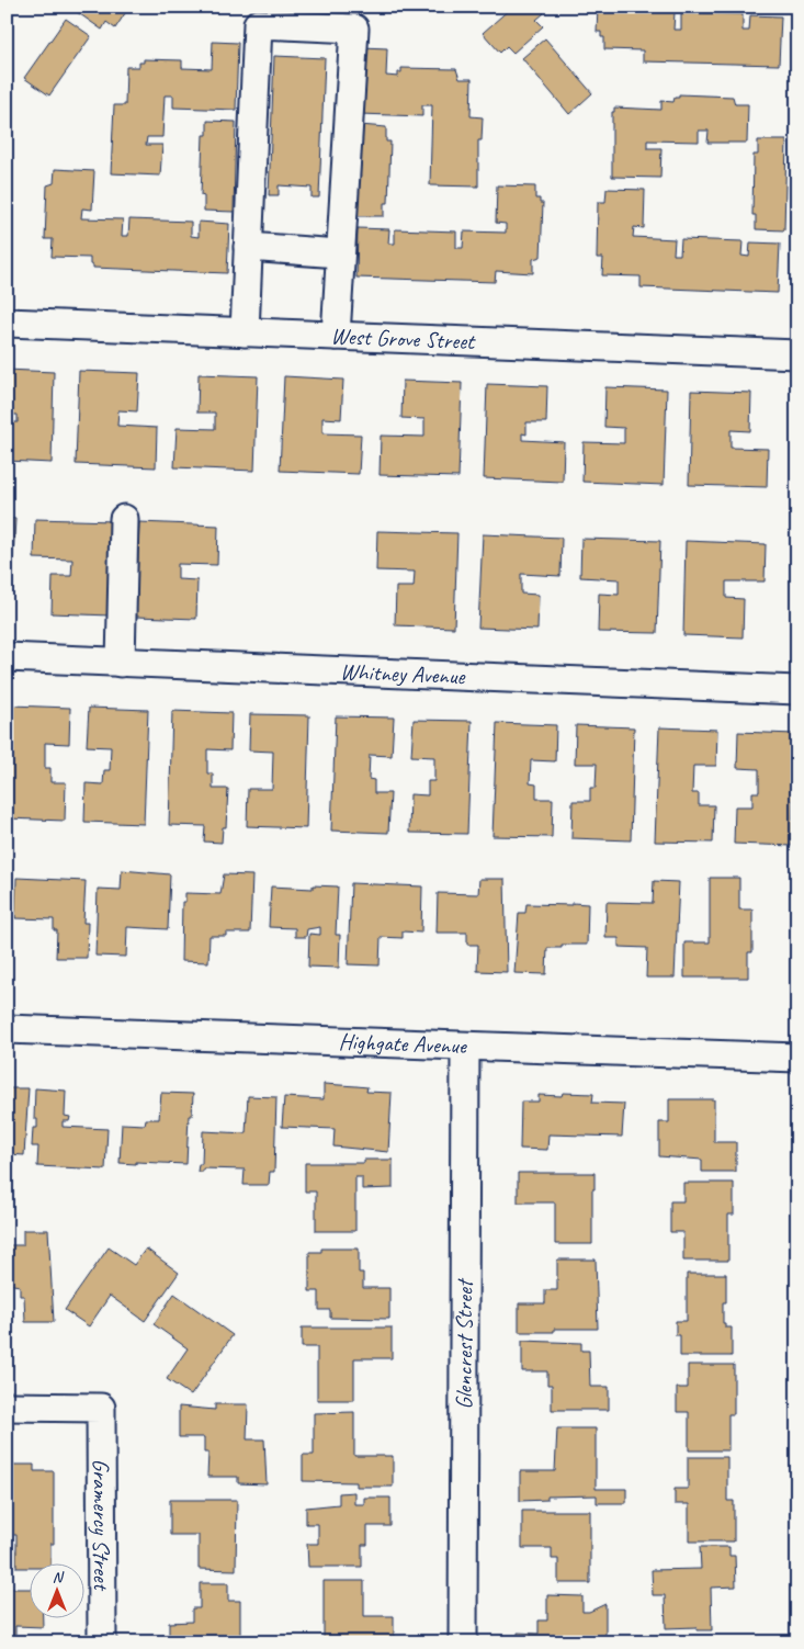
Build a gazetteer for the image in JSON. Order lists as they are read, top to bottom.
{
  "streets": {
    "street": [
      "West Grove Street",
      "Whitney Avenue",
      "Highgate Avenue",
      "Glencrest Street",
      "Gramercy Street"
    ]
  },
  "crossings": [
    ["Highgate Avenue", "Glencrest Street"]
  ],
  "north": "top"
}
